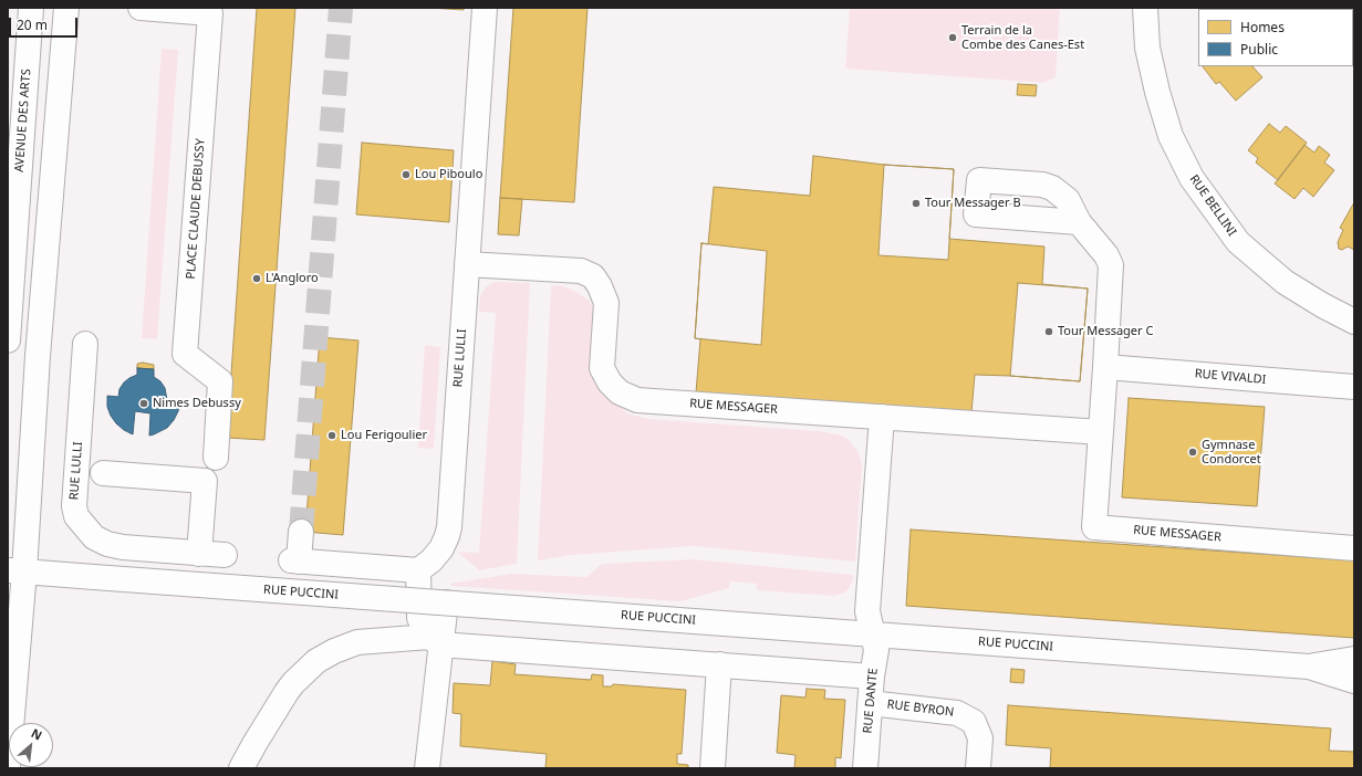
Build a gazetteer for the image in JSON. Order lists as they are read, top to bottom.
{
  "streets": {
    "street": [
      "AVENUE DES ARTS",
      "RUE BELLINI",
      "PLACE CLAUDE DEBUSSY",
      "RUE LULLI",
      "RUE VIVALDI",
      "RUE MESSAGER",
      "RUE PUCCINI",
      "RUE DANTE",
      "RUE BYRON"
    ]
  },
  "crossings": [
    ["RUE LULLI", "RUE MESSAGER"],
    ["RUE VIVALDI", "RUE MESSAGER"],
    ["RUE MESSAGER", "RUE DANTE"],
    ["RUE PUCCINI", "RUE DANTE"],
    ["RUE DANTE", "RUE BYRON"]
  ],
  "places": [
    "Terrain de la Combe des Canes-Est",
    "Lou Piboulo",
    "Tour Messager B",
    "L'Angloro",
    "Tour Messager C",
    "Nimes Debussy",
    "Lou Ferigoulier",
    "Gymnase Condorcet"
  ],
  "legend": ["Homes", "Public"],
  "scale_bar": "20 m",
  "north": "top right"
}
